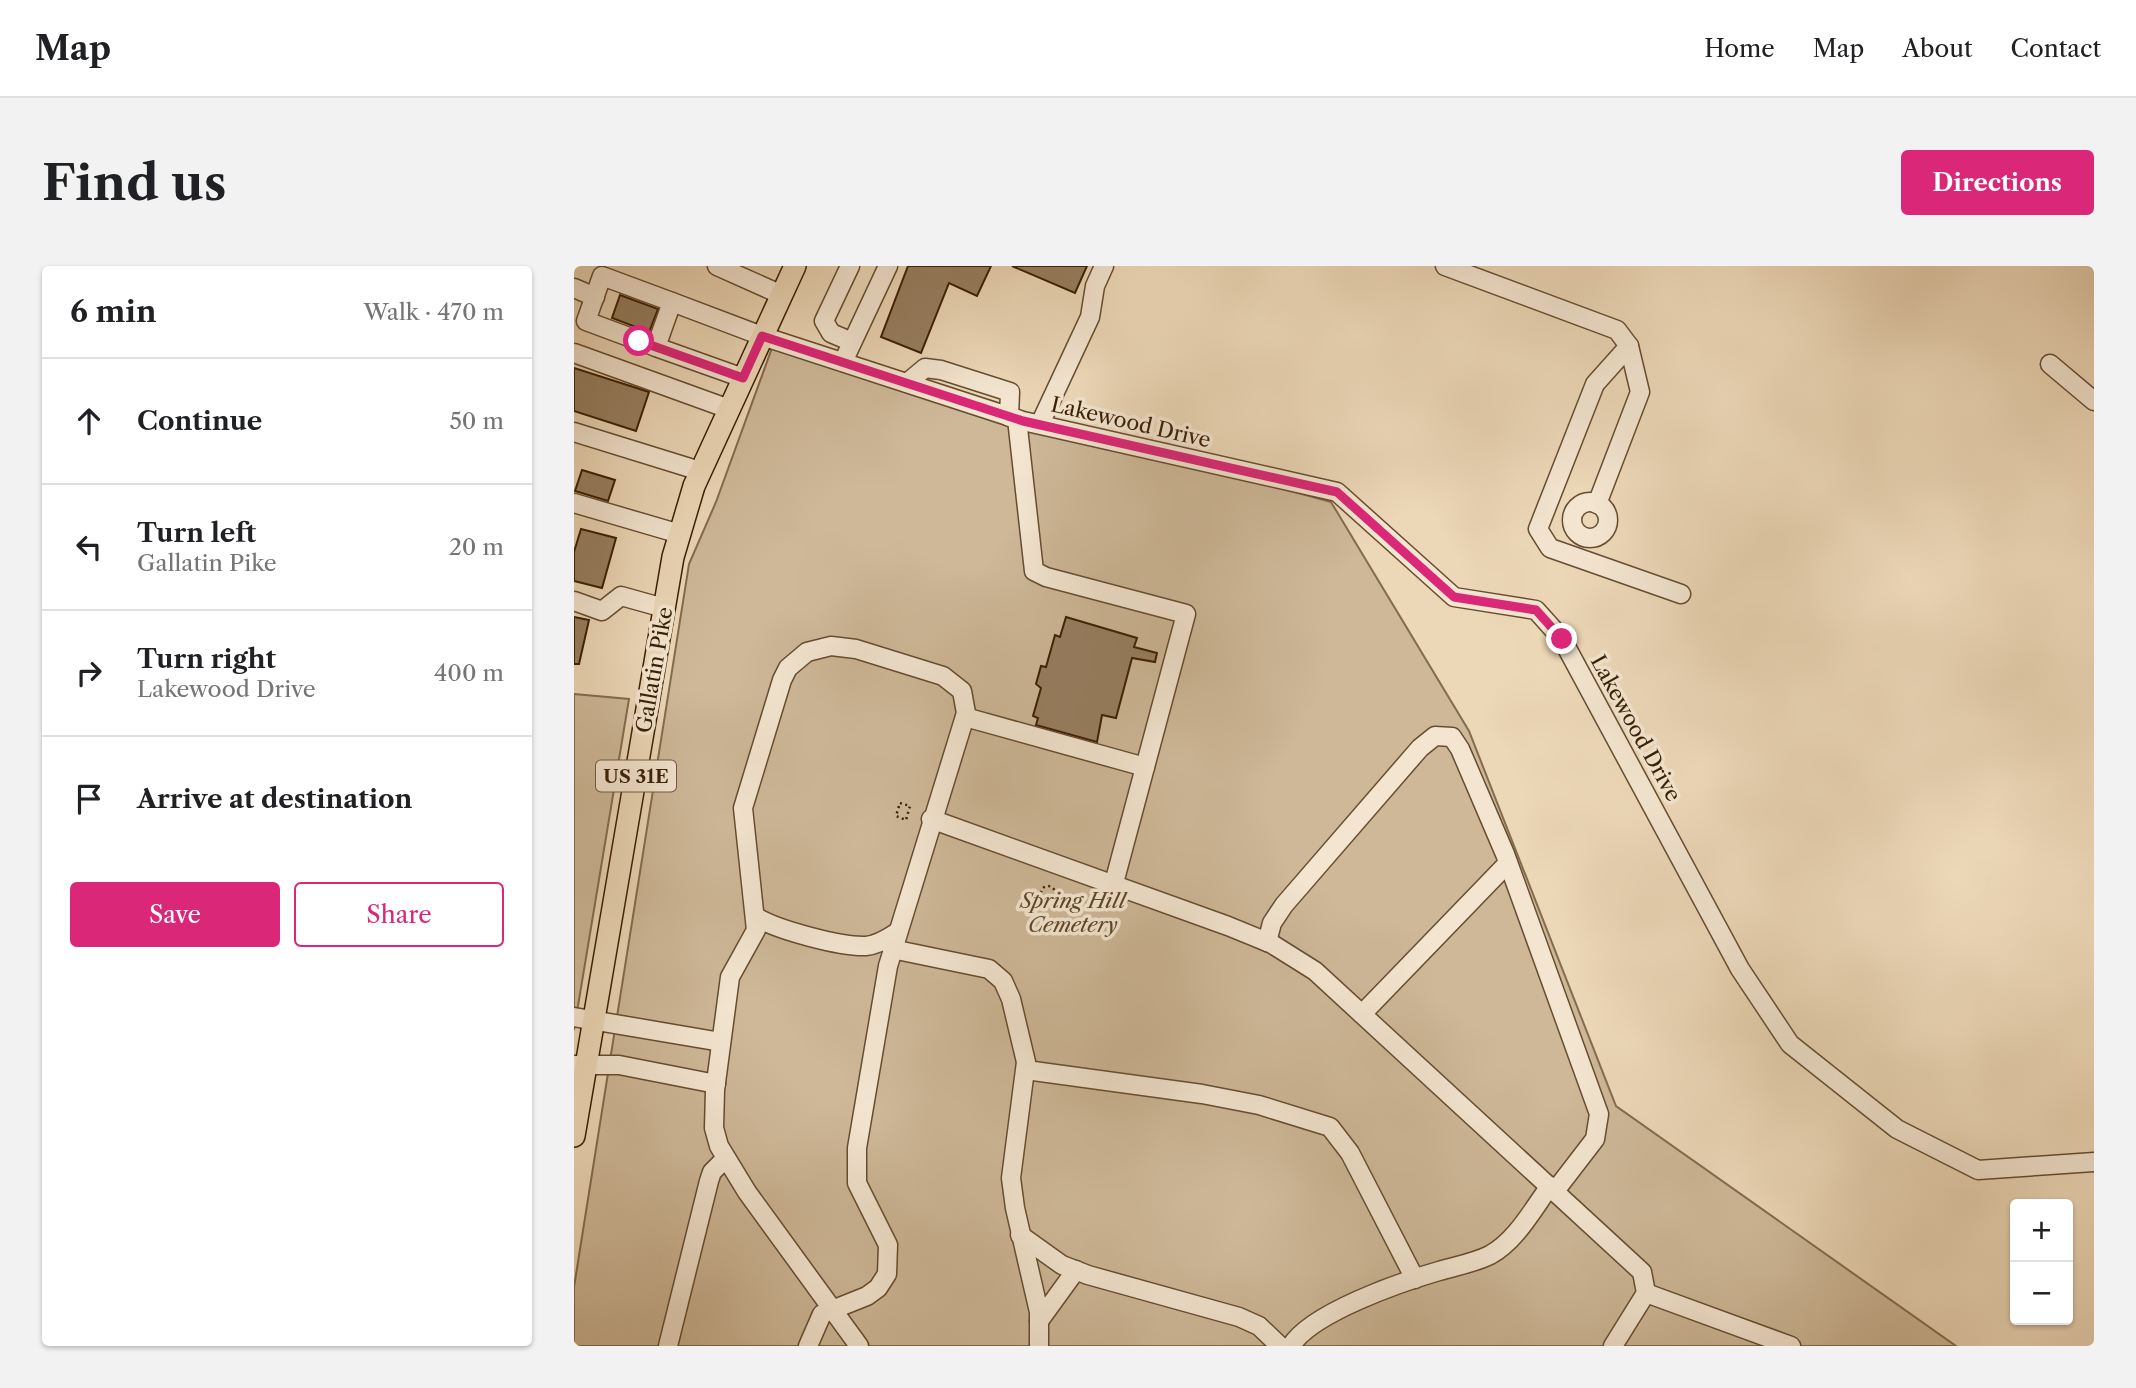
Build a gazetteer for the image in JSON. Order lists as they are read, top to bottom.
{
  "streets": {
    "main road": ["Gallatin Pike", "US 31E"],
    "street": ["Lakewood Drive"]
  },
  "crossings": [
    ["Lakewood Drive", "Gallatin Pike"]
  ],
  "parks": ["Spring Hill Cemetery"],
  "page": {
    "header": "Map",
    "nav": [
      "Home",
      "Map",
      "About",
      "Contact"
    ],
    "buttons": [
      "Directions",
      ["Save", "Share"]
    ],
    "title": "Find us",
    "heading": ["6 min", "Walk · 470 m"],
    "list": [
      ["Continue", "50 m"],
      ["Turn left", "Gallatin Pike", "20 m"],
      ["Turn right", "Lakewood Drive", "400 m"],
      "Arrive at destination"
    ],
    "map_buttons": ["+", "−"]
  }
}
